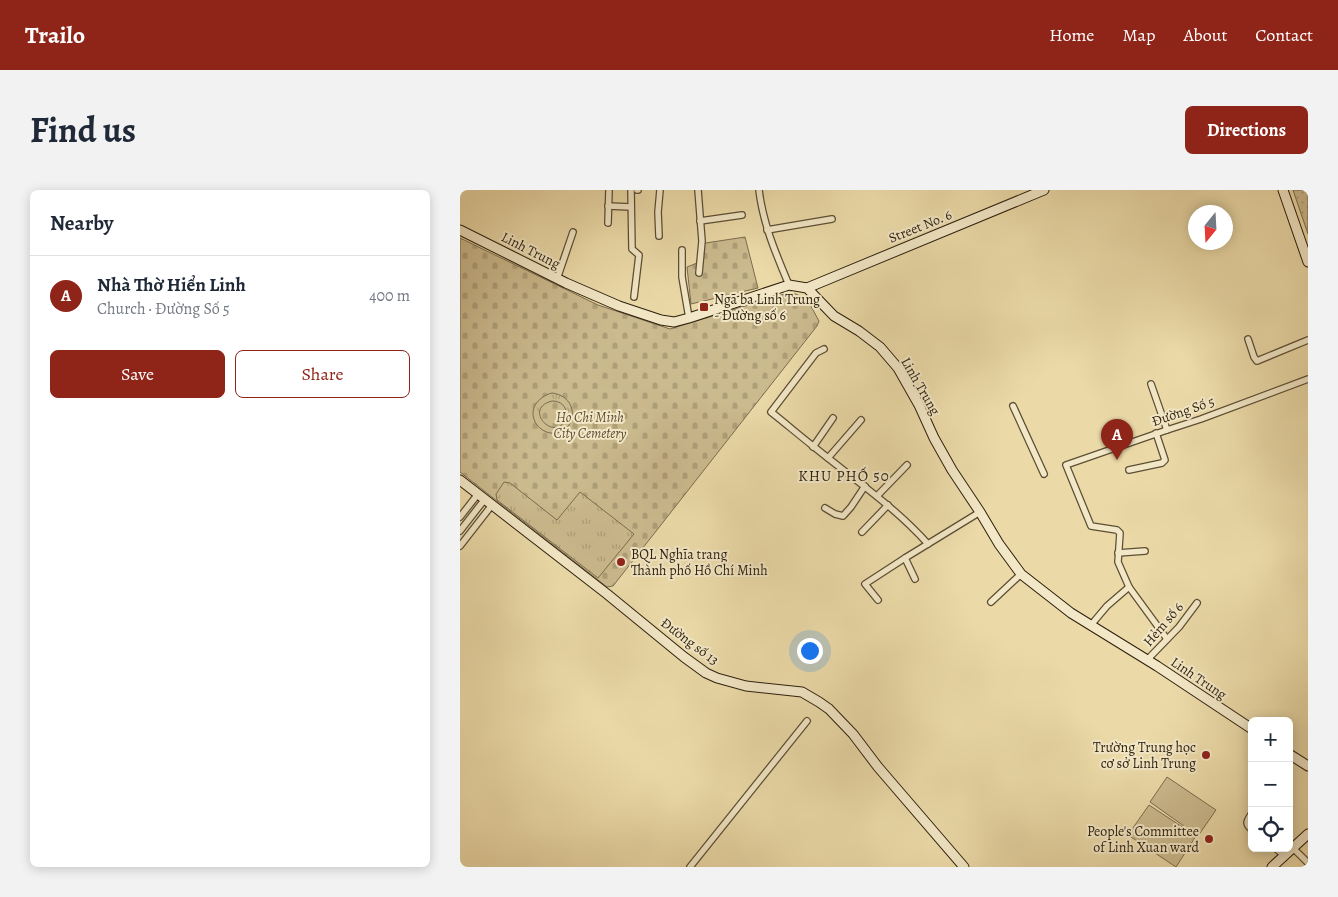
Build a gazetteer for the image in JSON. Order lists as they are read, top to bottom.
{
  "streets": {
    "street": [
      "Street No. 6",
      "Linh Trung",
      "Đường Số 5",
      "Hẻm số 6",
      "Đường số 13"
    ]
  },
  "crossings": [
    ["Street No. 6", "Linh Trung"],
    ["Linh Trung", "Hẻm số 6"]
  ],
  "districts": ["KHU PHỐ 50"],
  "parks": ["Ho Chi Minh City Cemetery"],
  "places": {
    "transit": ["Ngã ba Linh Trung - Đường số 6"],
    "other": ["BQL Nghĩa trang Thành phố Hồ Chí Minh", "Trường Trung học cơ sở Linh Trung", "People's Committee of Linh Xuan ward"]
  },
  "north": "bottom",
  "page": {
    "header": "Trailo",
    "nav": [
      "Home",
      "Map",
      "About",
      "Contact"
    ],
    "title": "Find us",
    "buttons": [
      "Directions",
      ["Save", "Share"]
    ],
    "heading": "Nearby",
    "list": [
      {
        "mark": "A",
        "name": "Nhà Thờ Hiển Linh",
        "note": "Church · Đường Số 5",
        "value": "400 m"
      }
    ],
    "pins": "A",
    "map_buttons": ["+", "−"]
  }
}
